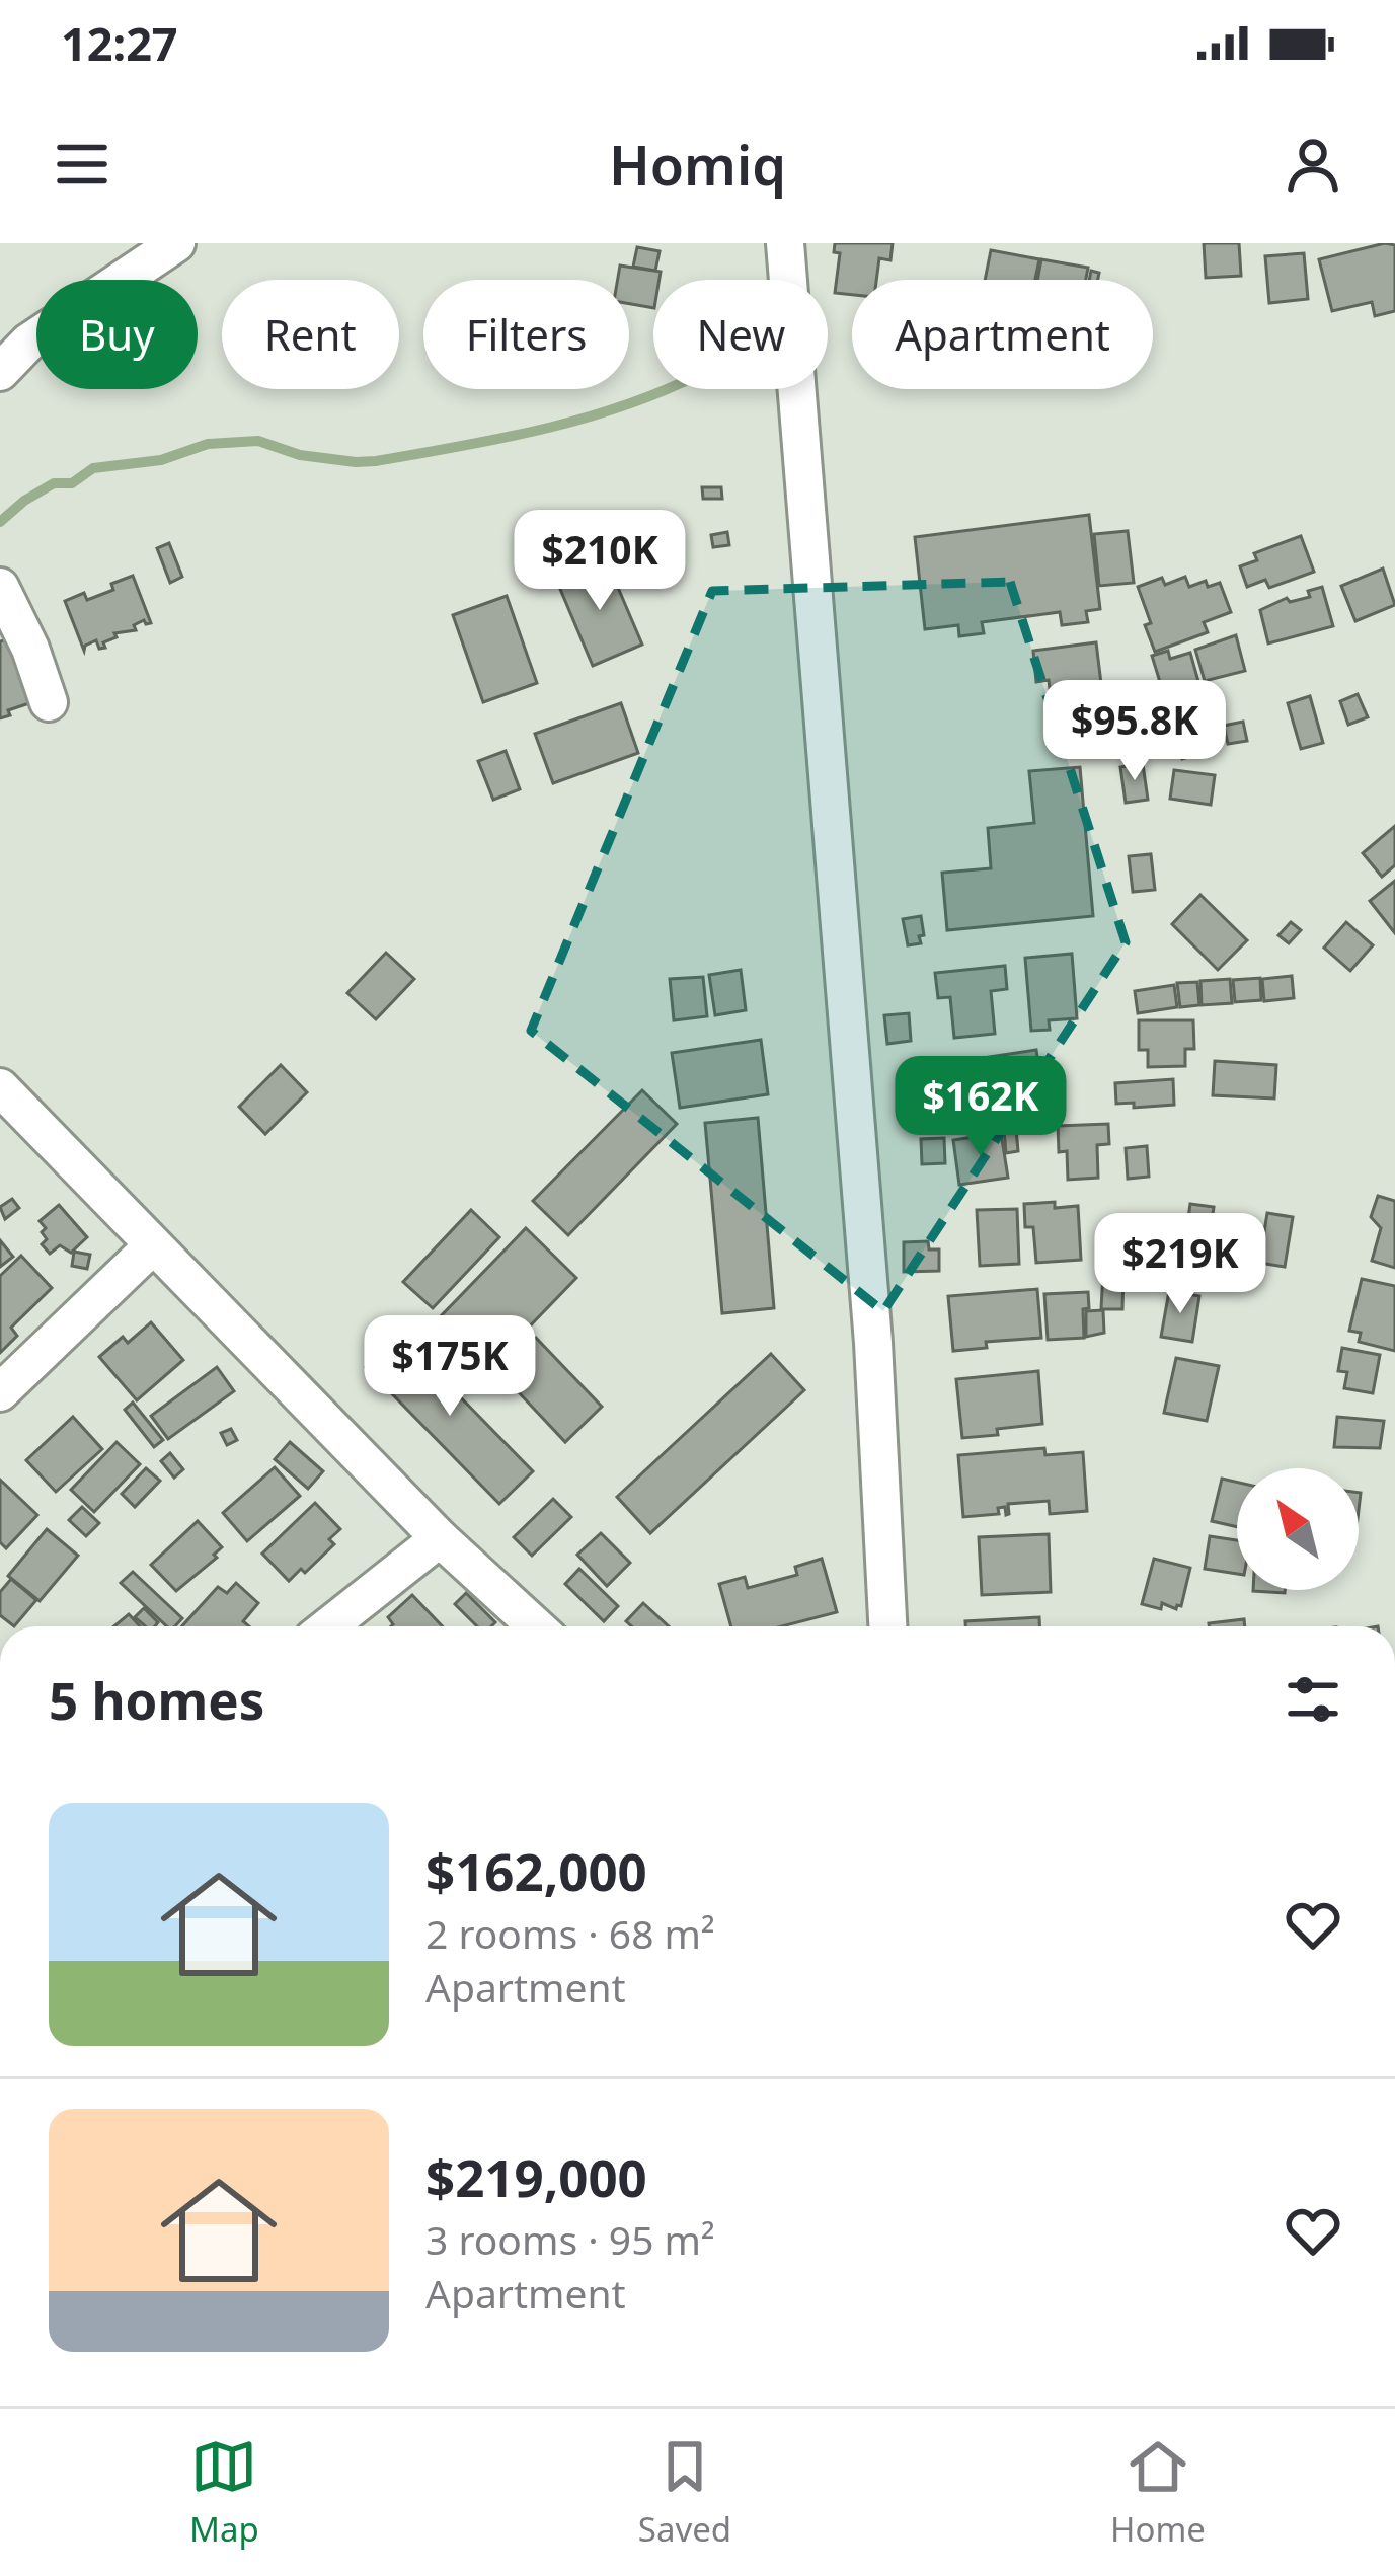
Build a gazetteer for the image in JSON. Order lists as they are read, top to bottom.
{
  "north": "top left",
  "page": {
    "status": "12:27",
    "header": "Homiq",
    "chip": [
      "Buy",
      "Rent",
      "Filters",
      "New",
      "Apartment"
    ],
    "price": [
      "$210K",
      "$95.8K",
      "$162K",
      "$219K",
      "$175K"
    ],
    "heading": "5 homes",
    "list": [
      {
        "name": "$162,000",
        "note": "2 rooms · 68 m² · Apartment"
      },
      {
        "name": "$219,000",
        "note": "3 rooms · 95 m² · Apartment"
      }
    ],
    "tabs": ["Map", "Saved", "Home"]
  }
}
